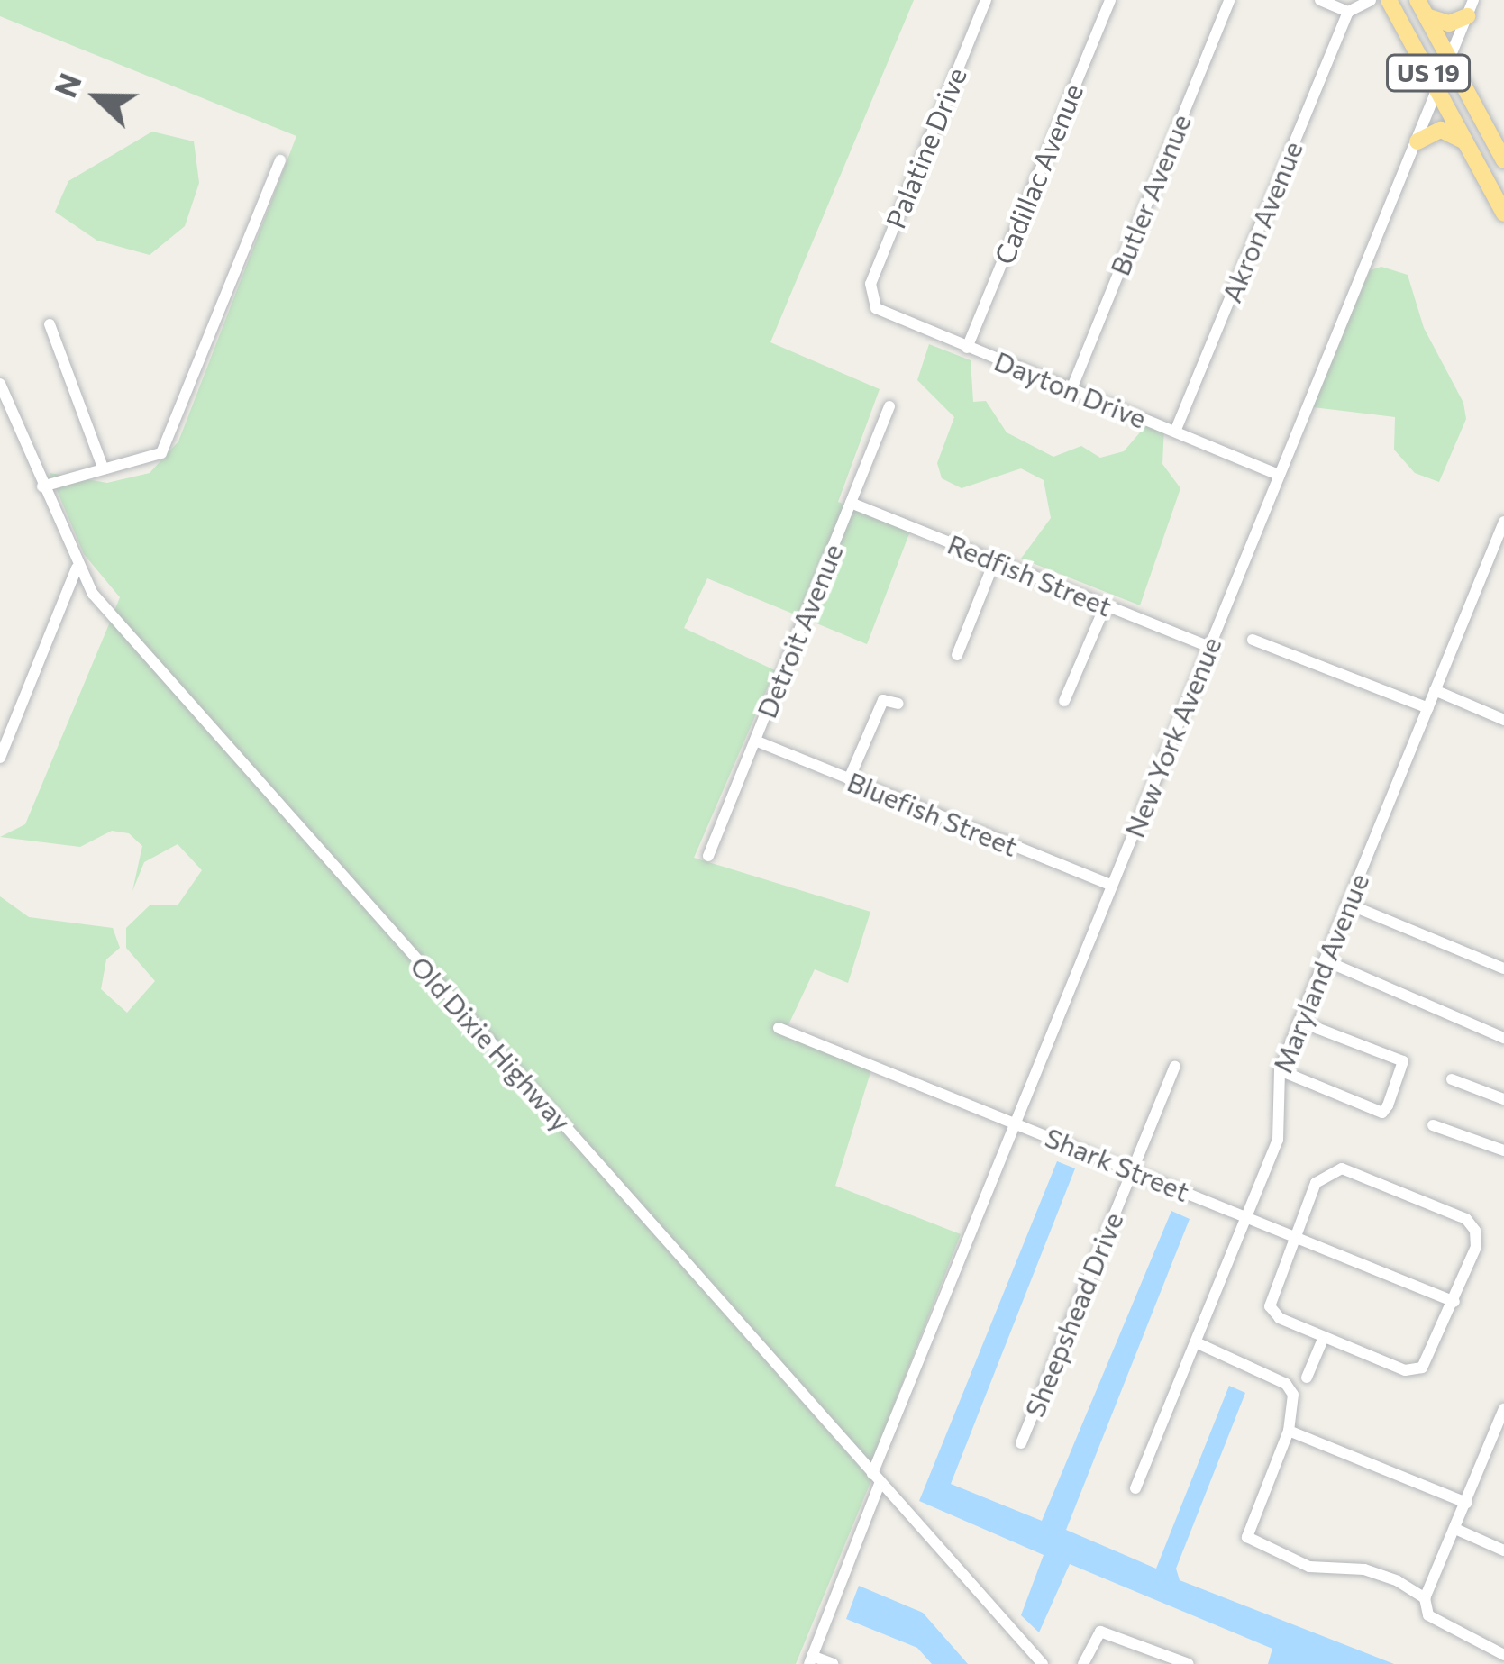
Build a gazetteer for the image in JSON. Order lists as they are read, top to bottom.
{
  "streets": {
    "highway": ["US 19"],
    "street": [
      "Palatine Drive",
      "Cadillac Avenue",
      "Butler Avenue",
      "Akron Avenue",
      "Dayton Drive",
      "Redfish Street",
      "Detroit Avenue",
      "New York Avenue",
      "Bluefish Street",
      "Maryland Avenue",
      "Old Dixie Highway",
      "Shark Street",
      "Sheepshead Drive"
    ]
  },
  "crossings": [
    ["US 19", "New York Avenue"],
    ["Palatine Drive", "Dayton Drive"],
    ["Cadillac Avenue", "Dayton Drive"],
    ["Butler Avenue", "Dayton Drive"],
    ["Akron Avenue", "Dayton Drive"],
    ["Dayton Drive", "New York Avenue"],
    ["Redfish Street", "Detroit Avenue"],
    ["Redfish Street", "New York Avenue"],
    ["Detroit Avenue", "Bluefish Street"],
    ["New York Avenue", "Bluefish Street"],
    ["New York Avenue", "Old Dixie Highway"],
    ["New York Avenue", "Shark Street"],
    ["Maryland Avenue", "Shark Street"],
    ["Shark Street", "Sheepshead Drive"]
  ],
  "north": "left"
}
